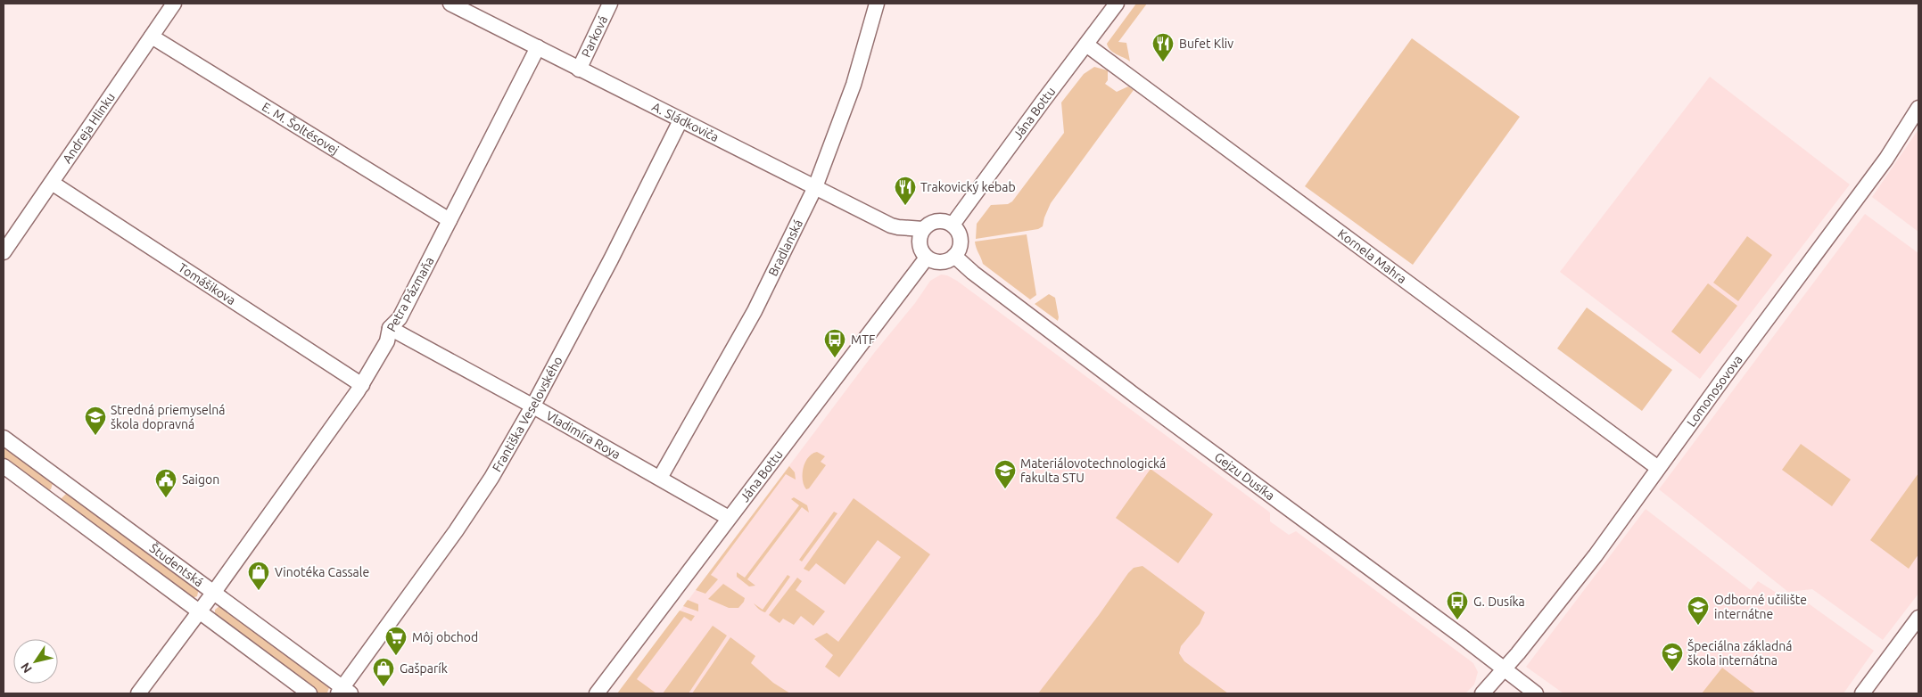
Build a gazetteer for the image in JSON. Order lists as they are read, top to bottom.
{
  "streets": {
    "street": [
      "Parková",
      "Jána Bottu",
      "A. Sládkoviča",
      "Andreja Hlinku",
      "E. M. Šoltésovej",
      "Bradlanská",
      "Kornela Mahra",
      "Tomášikova",
      "Petra Pázmaňa",
      "Lomonosovova",
      "Františka Veselovského",
      "Vladimíra Roya",
      "Gejzu Dusíka",
      "Študentská"
    ]
  },
  "crossings": [
    ["Parková", "A. Sládkoviča"],
    ["Jána Bottu", "A. Sládkoviča"],
    ["Jána Bottu", "Kornela Mahra"],
    ["Jána Bottu", "Vladimíra Roya"],
    ["Jána Bottu", "Gejzu Dusíka"],
    ["A. Sládkoviča", "Bradlanská"],
    ["A. Sládkoviča", "Petra Pázmaňa"],
    ["A. Sládkoviča", "Františka Veselovského"],
    ["A. Sládkoviča", "Gejzu Dusíka"],
    ["Andreja Hlinku", "E. M. Šoltésovej"],
    ["Andreja Hlinku", "Tomášikova"],
    ["E. M. Šoltésovej", "Petra Pázmaňa"],
    ["Bradlanská", "Vladimíra Roya"],
    ["Kornela Mahra", "Lomonosovova"],
    ["Tomášikova", "Petra Pázmaňa"],
    ["Petra Pázmaňa", "Vladimíra Roya"],
    ["Petra Pázmaňa", "Študentská"],
    ["Lomonosovova", "Gejzu Dusíka"],
    ["Františka Veselovského", "Vladimíra Roya"],
    ["Františka Veselovského", "Študentská"]
  ],
  "places": {
    "restaurant": ["Bufet Kliv", "Trakovický kebab"],
    "bus stop": ["MTF", "G. Dusíka"],
    "school or university": [
      "Stredná priemyselná škola dopravná",
      "Materiálovotechnologická fakulta STU",
      "Odborné učilište internátne",
      "Špeciálna základná škola internátna"
    ],
    "public building": ["Saigon"],
    "shop": ["Vinotéka Cassale", "Gašparík"],
    "supermarket": ["Môj obchod"]
  },
  "north": "bottom left"
}
